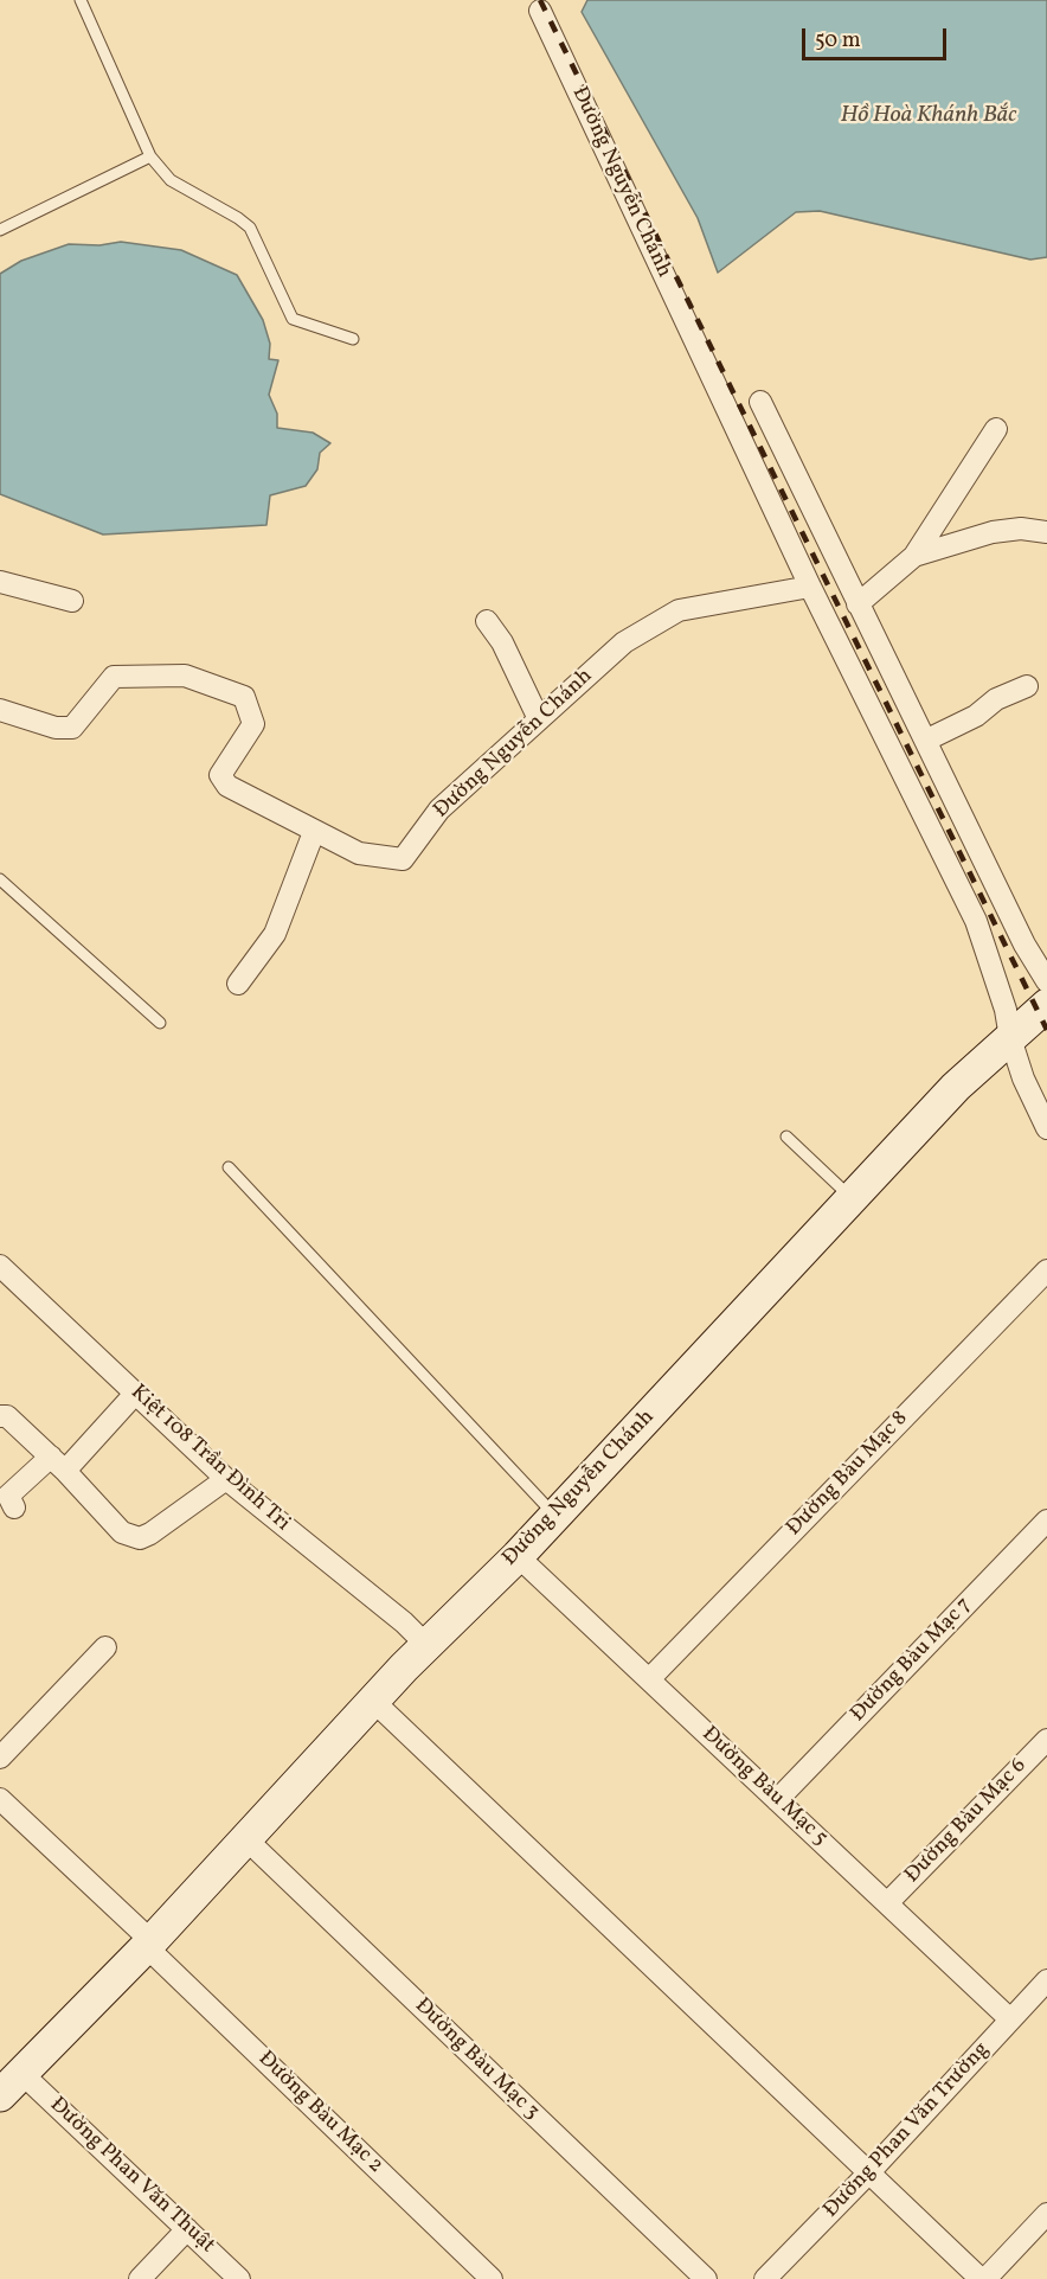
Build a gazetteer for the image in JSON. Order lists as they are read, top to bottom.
{
  "streets": {
    "street": [
      "Đường Nguyễn Chánh",
      "Kiệt 108 Trần Đình Tri",
      "Đường Bàu Mạc 8",
      "Đường Bàu Mạc 7",
      "Đường Bàu Mạc 5",
      "Đường Bàu Mạc 6",
      "Đường Bàu Mạc 3",
      "Đường Bàu Mạc 2",
      "Đường Phan Văn Trường",
      "Đường Phan Văn Thuật"
    ]
  },
  "crossings": [
    ["Đường Nguyễn Chánh", "Kiệt 108 Trần Đình Tri"],
    ["Đường Nguyễn Chánh", "Đường Bàu Mạc 5"],
    ["Đường Nguyễn Chánh", "Đường Bàu Mạc 3"],
    ["Đường Nguyễn Chánh", "Đường Bàu Mạc 2"],
    ["Đường Nguyễn Chánh", "Đường Phan Văn Thuật"],
    ["Đường Bàu Mạc 8", "Đường Bàu Mạc 5"],
    ["Đường Bàu Mạc 7", "Đường Bàu Mạc 5"],
    ["Đường Bàu Mạc 5", "Đường Bàu Mạc 6"],
    ["Đường Bàu Mạc 5", "Đường Phan Văn Trường"]
  ],
  "water": ["Hồ Hoà Khánh Bắc"],
  "scale_bar": "50 m"
}
